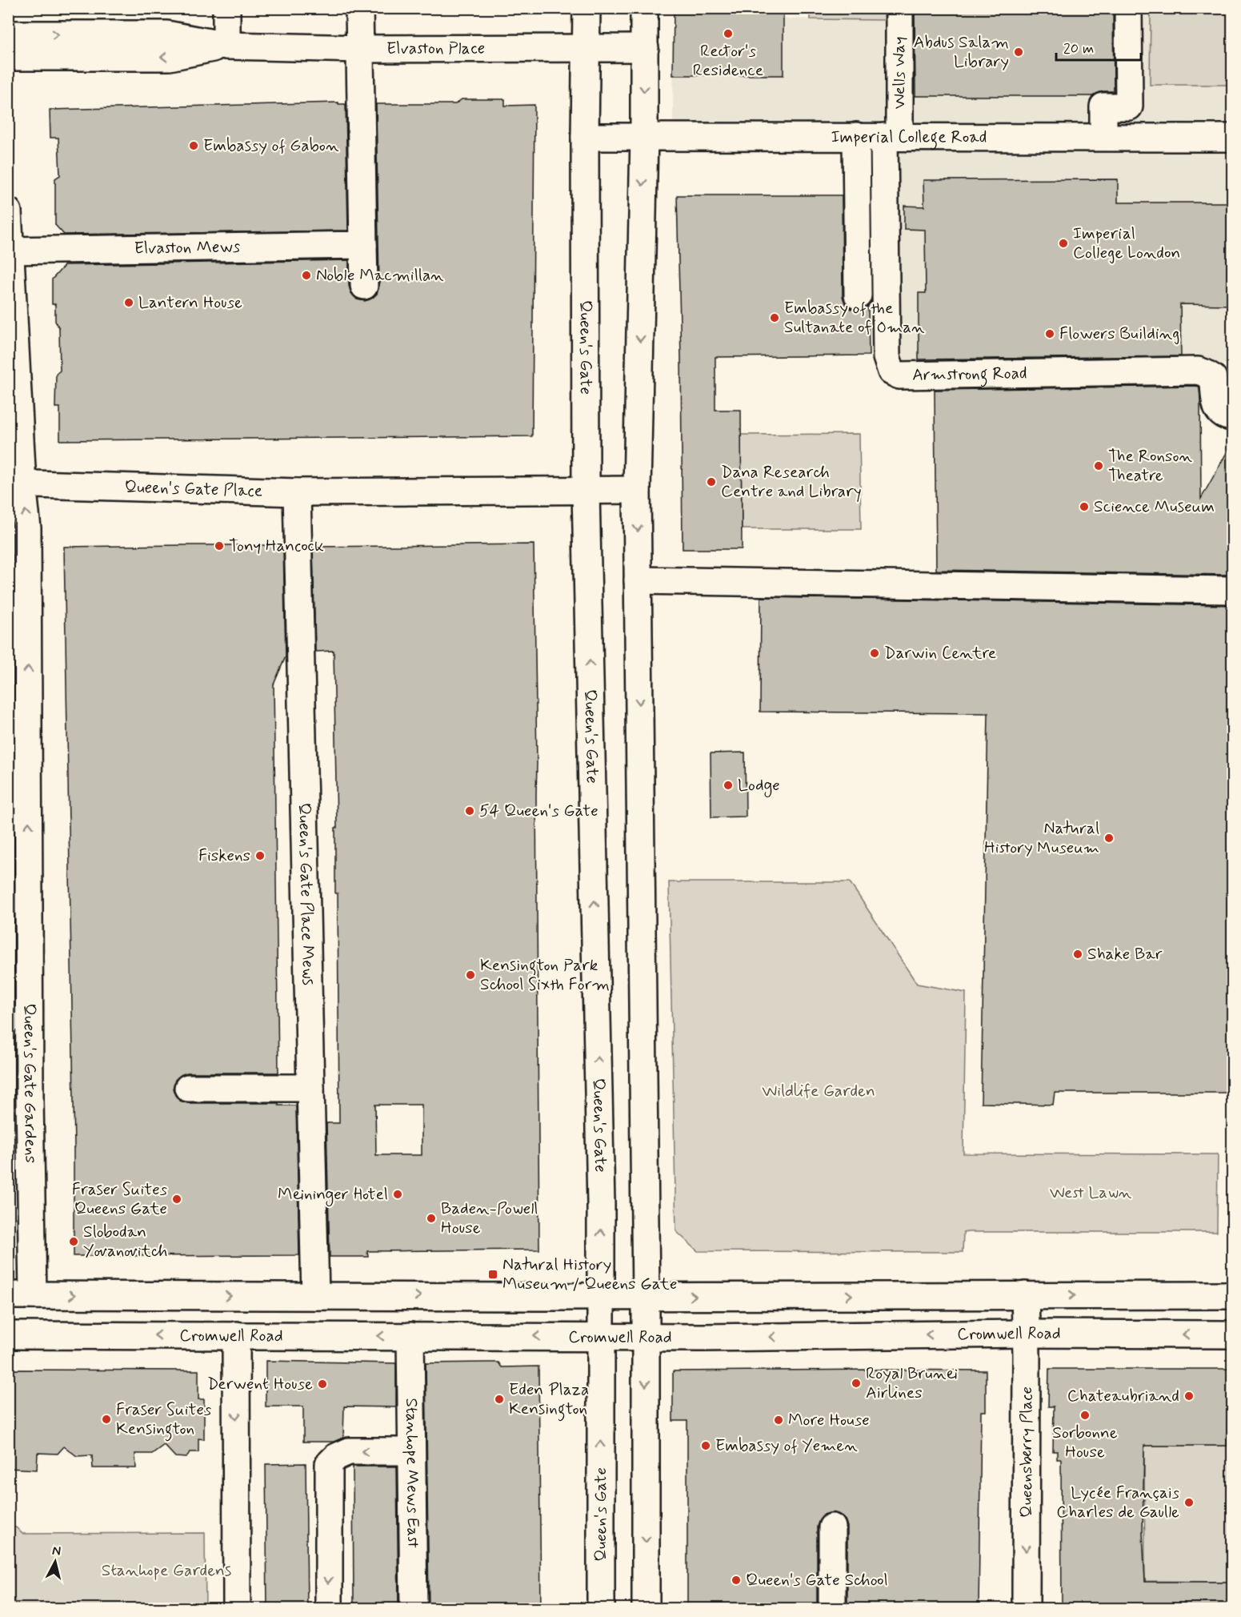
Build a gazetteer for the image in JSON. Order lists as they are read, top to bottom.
{
  "streets": {
    "main road": [
      "Elvaston Place",
      "Wells Way",
      "Imperial College Road",
      "Elvaston Mews",
      "Queen's Gate",
      "Armstrong Road",
      "Queen's Gate Place",
      "Queen's Gate Place Mews",
      "Queen's Gate Gardens",
      "Cromwell Road",
      "Queensberry Place",
      "Stanhope Mews East"
    ]
  },
  "crossings": [
    ["Elvaston Place", "Queen's Gate"],
    ["Wells Way", "Imperial College Road"],
    ["Wells Way", "Armstrong Road"],
    ["Imperial College Road", "Queen's Gate"],
    ["Imperial College Road", "Armstrong Road"],
    ["Queen's Gate", "Queen's Gate Place"],
    ["Queen's Gate", "Cromwell Road"],
    ["Queen's Gate Place", "Queen's Gate Place Mews"],
    ["Queen's Gate Place", "Queen's Gate Gardens"],
    ["Cromwell Road", "Queensberry Place"],
    ["Cromwell Road", "Stanhope Mews East"]
  ],
  "one_way": ["Queen's Gate Gardens", "Queensberry Place"],
  "parks": ["Wildlife Garden", "West Lawn", "Stanhope Gardens"],
  "places": {
    "other": [
      "Rector's Residence",
      "Abdus Salam Library",
      "Embassy of Gabon",
      "Imperial College London",
      "Noble Macmillan",
      "Lantern House",
      "Embassy of the Sultanate of Oman",
      "Flowers Building",
      "The Ronson Theatre",
      "Dana Research Centre and Library",
      "Science Museum",
      "Tony Hancock",
      "Darwin Centre",
      "Lodge",
      "54 Queen's Gate",
      "Natural History Museum",
      "Fiskens",
      "Shake Bar",
      "Kensington Park School Sixth Form",
      "Meininger Hotel",
      "Fraser Suites Queens Gate",
      "Baden-Powell House",
      "Slobodan Yovanovitch",
      "Royal Brunei Airlines",
      "Derwent House",
      "Chateaubriand",
      "Eden Plaza Kensington",
      "Sorbonne House",
      "Fraser Suites Kensington",
      "More House",
      "Embassy of Yemen",
      "Lycée Français Charles de Gaulle",
      "Queen's Gate School"
    ],
    "transit": ["Natural History Museum / Queens Gate"]
  },
  "scale_bar": "20 m",
  "north": "top"
}
